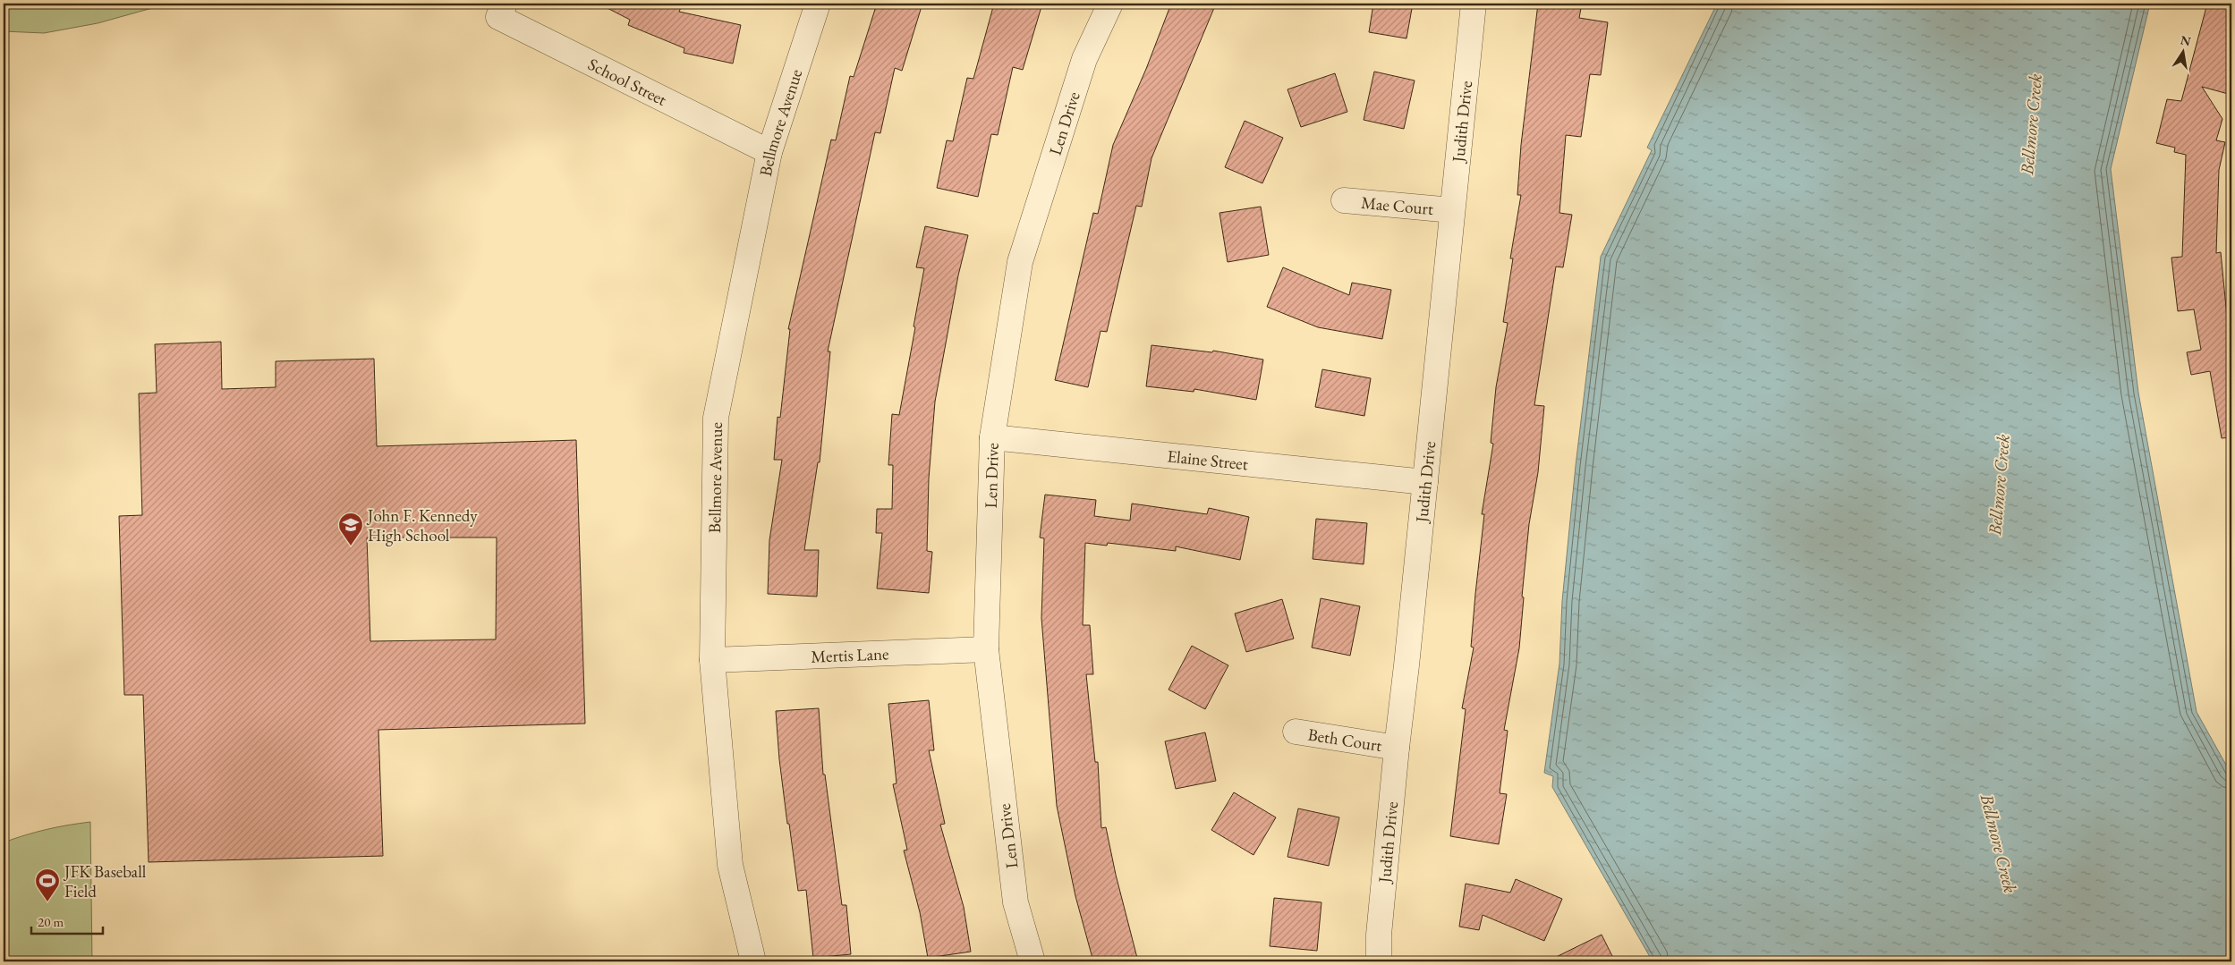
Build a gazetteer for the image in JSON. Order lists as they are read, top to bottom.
{
  "streets": {
    "street": [
      "School Street",
      "Judith Drive",
      "Bellmore Avenue",
      "Len Drive",
      "Mae Court",
      "Elaine Street",
      "Mertis Lane",
      "Beth Court"
    ]
  },
  "crossings": [
    ["School Street", "Bellmore Avenue"],
    ["Judith Drive", "Mae Court"],
    ["Judith Drive", "Elaine Street"],
    ["Judith Drive", "Beth Court"],
    ["Bellmore Avenue", "Mertis Lane"],
    ["Len Drive", "Elaine Street"],
    ["Len Drive", "Mertis Lane"]
  ],
  "water": ["Bellmore Creek"],
  "places": {
    "school or university": ["John F. Kennedy High School"],
    "sports": ["JFK Baseball Field"]
  },
  "scale_bar": "20 m",
  "north": "top"
}
